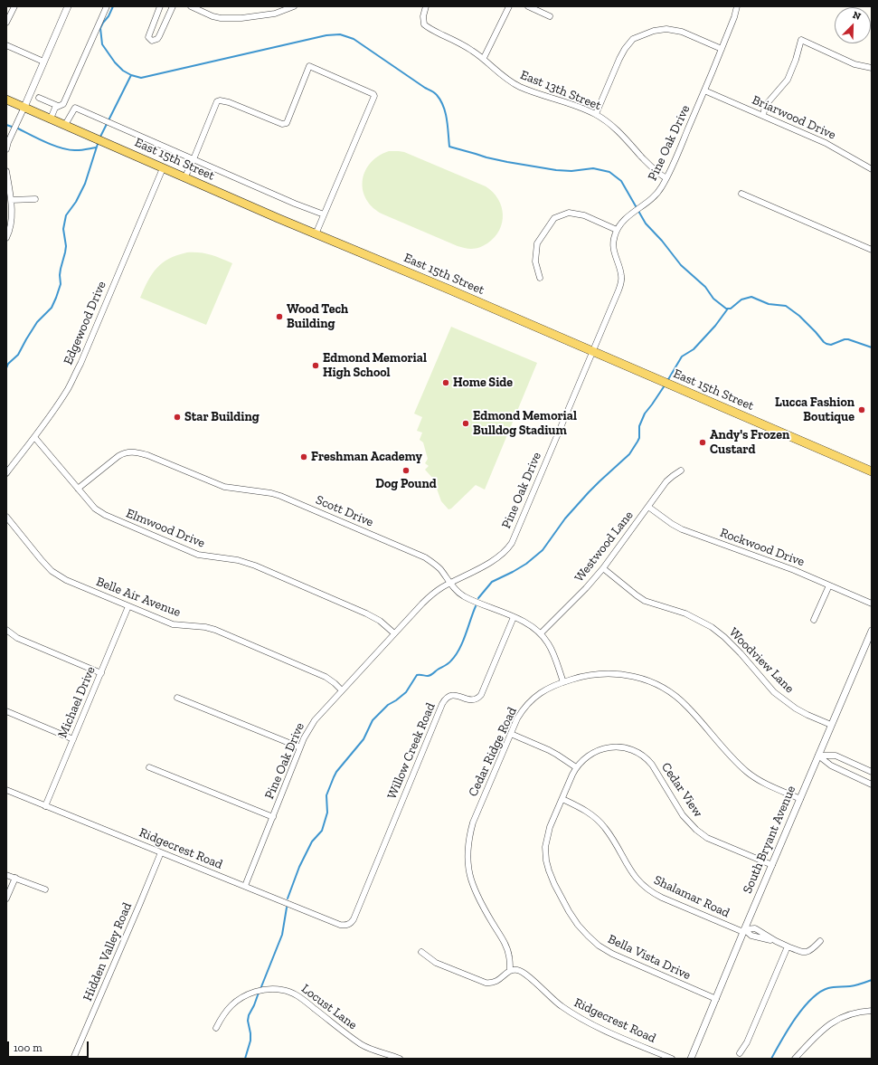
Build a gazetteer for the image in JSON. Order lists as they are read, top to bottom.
{
  "streets": {
    "main road": ["East 15th Street"],
    "street": [
      "East 13th Street",
      "Briarwood Drive",
      "Pine Oak Drive",
      "Edgewood Drive",
      "Scott Drive",
      "Elmwood Drive",
      "Westwood Lane",
      "Rockwood Drive",
      "Belle Air Avenue",
      "Woodview Lane",
      "Michael Drive",
      "Willow Creek Road",
      "Cedar Ridge Road",
      "Cedar View",
      "South Bryant Avenue",
      "Ridgecrest Road",
      "Shalamar Road",
      "Hidden Valley Road",
      "Bella Vista Drive",
      "Locust Lane"
    ]
  },
  "crossings": [
    ["East 13th Street", "Pine Oak Drive"],
    ["Briarwood Drive", "Pine Oak Drive"],
    ["Pine Oak Drive", "East 15th Street"],
    ["Pine Oak Drive", "Scott Drive"],
    ["Pine Oak Drive", "Elmwood Drive"],
    ["Pine Oak Drive", "Belle Air Avenue"],
    ["Pine Oak Drive", "Ridgecrest Road"],
    ["East 15th Street", "Edgewood Drive"],
    ["Edgewood Drive", "Elmwood Drive"],
    ["Scott Drive", "Elmwood Drive"],
    ["Scott Drive", "Westwood Lane"],
    ["Scott Drive", "Willow Creek Road"],
    ["Scott Drive", "Cedar Ridge Road"],
    ["Westwood Lane", "Rockwood Drive"],
    ["Westwood Lane", "Woodview Lane"],
    ["Belle Air Avenue", "Michael Drive"],
    ["Woodview Lane", "South Bryant Avenue"],
    ["Michael Drive", "Ridgecrest Road"],
    ["Willow Creek Road", "Ridgecrest Road"],
    ["Cedar Ridge Road", "South Bryant Avenue"],
    ["Cedar Ridge Road", "Ridgecrest Road"],
    ["Cedar View", "South Bryant Avenue"],
    ["Cedar View", "Bella Vista Drive"],
    ["South Bryant Avenue", "Shalamar Road"],
    ["South Bryant Avenue", "Bella Vista Drive"],
    ["Ridgecrest Road", "Hidden Valley Road"],
    ["Shalamar Road", "Bella Vista Drive"]
  ],
  "places": [
    "Wood Tech Building",
    "Edmond Memorial High School",
    "Home Side",
    "Lucca Fashion Boutique",
    "Star Building",
    "Edmond Memorial Bulldog Stadium",
    "Andy's Frozen Custard",
    "Freshman Academy",
    "Dog Pound"
  ],
  "scale_bar": "100 m",
  "north": "top right"
}
